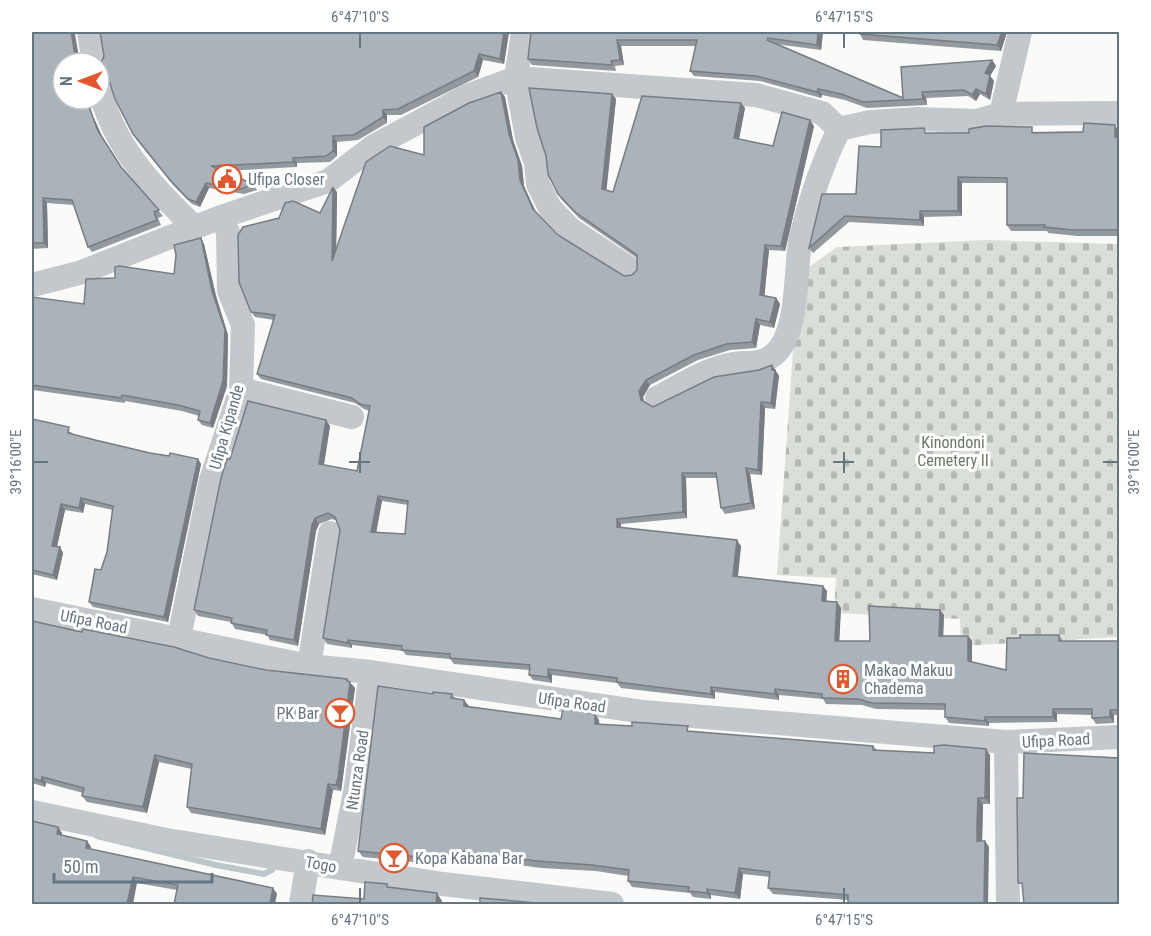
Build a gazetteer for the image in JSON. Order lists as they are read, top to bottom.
{
  "streets": {
    "street": [
      "Ufipa Kipande",
      "Ufipa Road",
      "Ntunza Road",
      "Togo"
    ]
  },
  "crossings": [
    ["Ufipa Kipande", "Ufipa Road"],
    ["Ufipa Road", "Ntunza Road"],
    ["Ntunza Road", "Togo"]
  ],
  "parks": ["Kinondoni Cemetery II"],
  "places": {
    "public building": ["Ufipa Closer"],
    "building": ["Makao Makuu Chadema"],
    "bar": ["PK Bar", "Kopa Kabana Bar"]
  },
  "scale_bar": "50 m",
  "north": "left",
  "coordinates": ["6°47'10\"S", "6°47'15\"S", "39°16'00\"E"]
}
